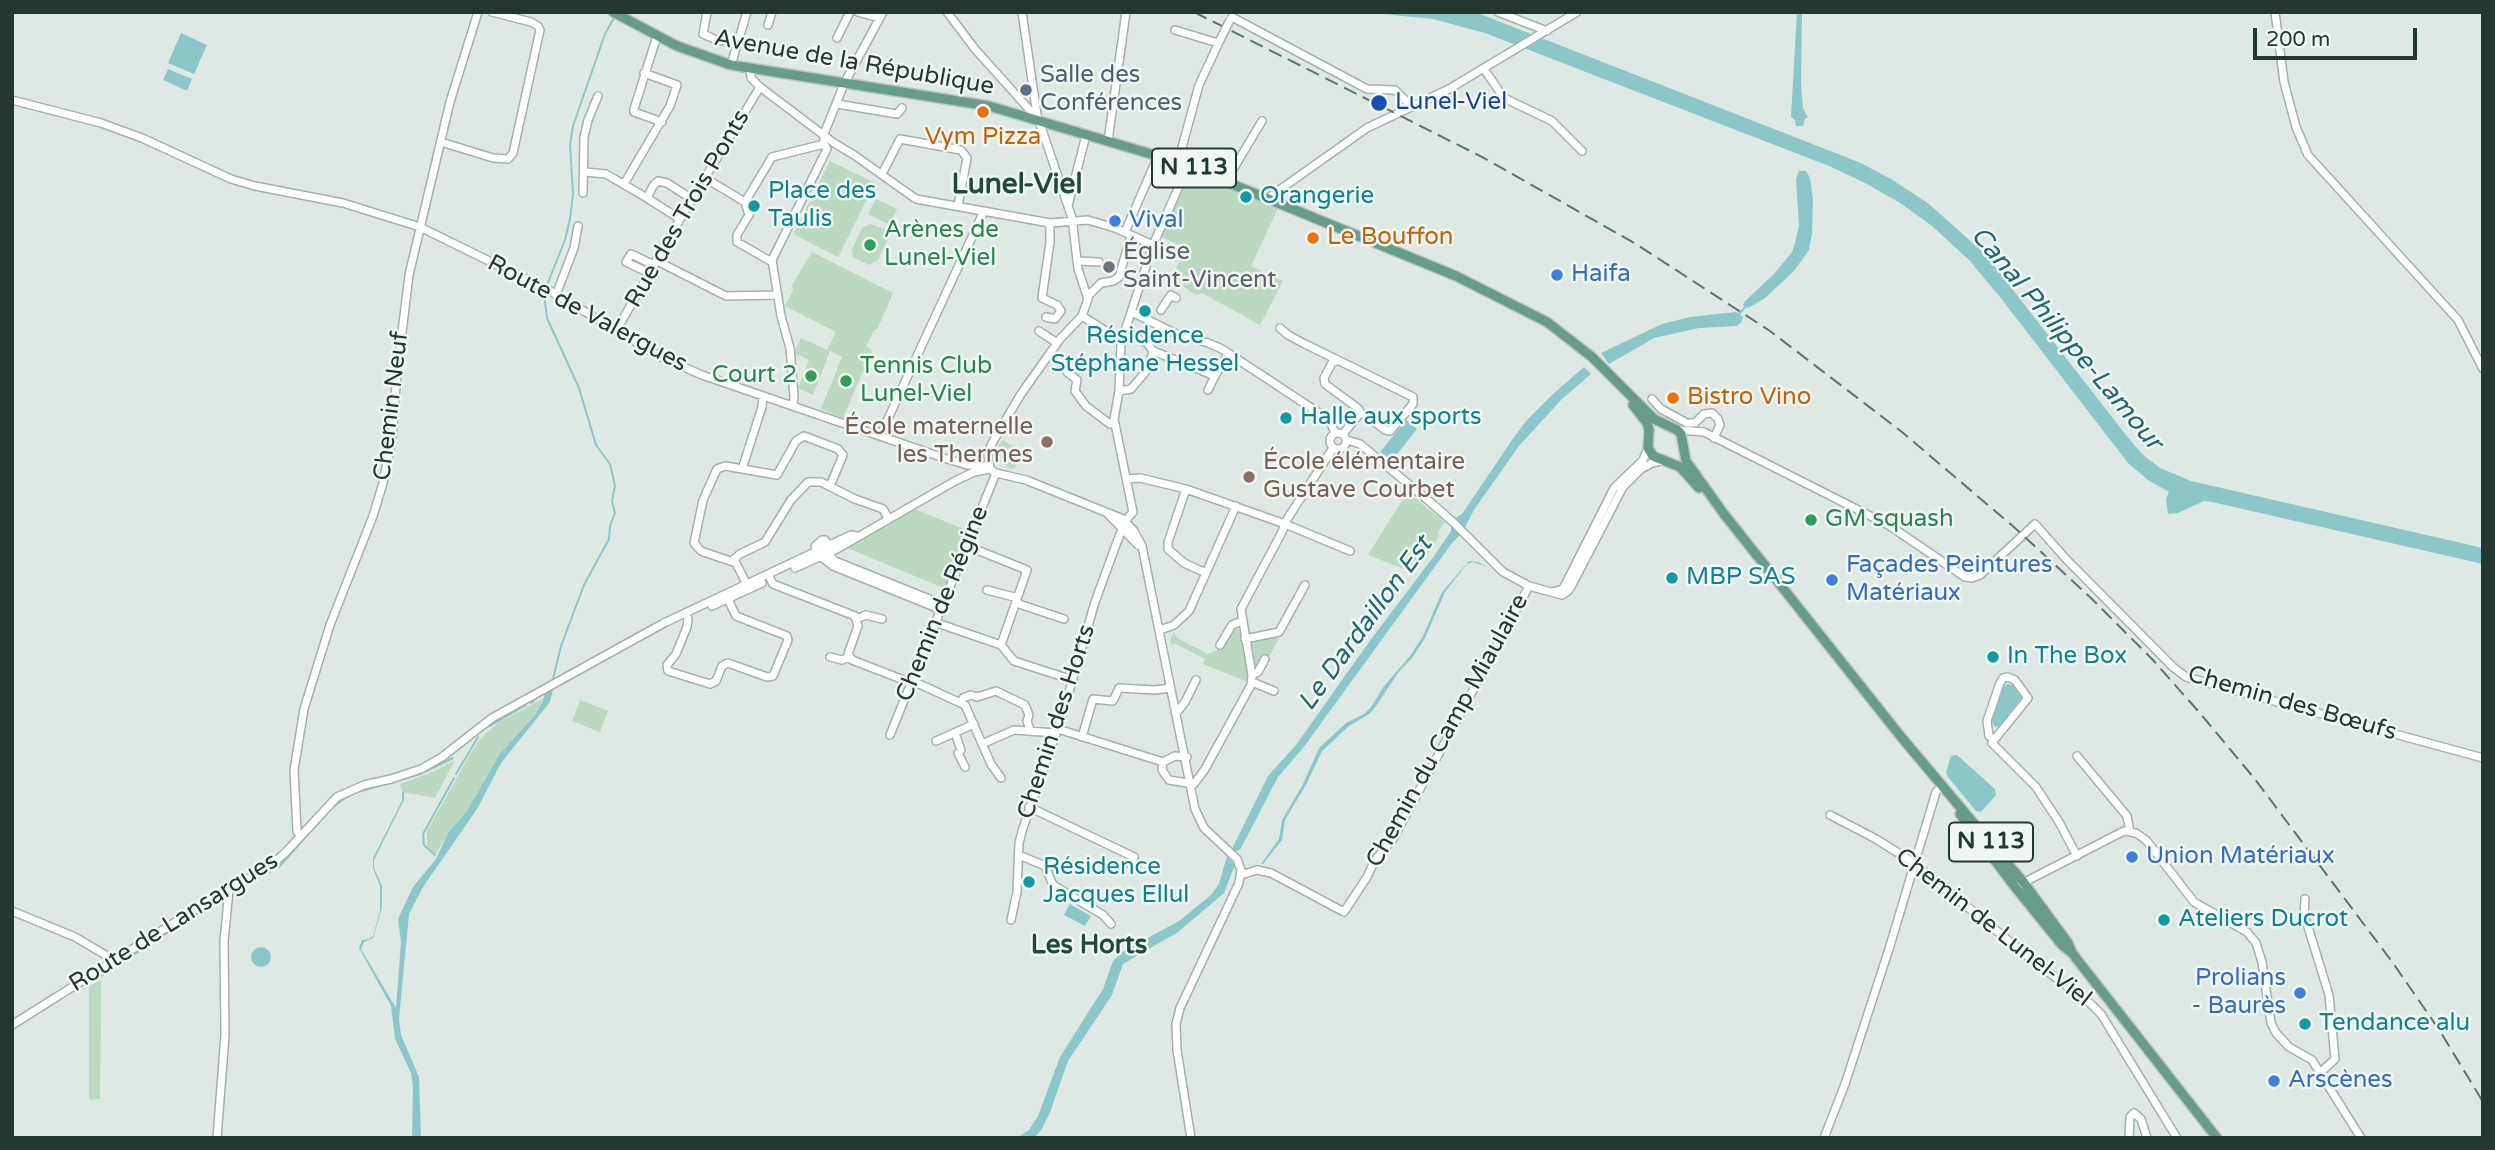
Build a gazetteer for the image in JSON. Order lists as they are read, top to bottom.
{
  "streets": {
    "main road": ["Avenue de la République", "N 113"],
    "street": [
      "Rue des Trois Ponts",
      "Route de Valergues",
      "Chemin Neuf",
      "Chemin de Régine",
      "Chemin des Bœufs",
      "Chemin des Horts",
      "Chemin du Camp Miaulaire",
      "Route de Lansargues",
      "Chemin de Lunel-Viel"
    ]
  },
  "crossings": [
    ["Avenue de la République", "N 113"],
    ["Avenue de la République", "Chemin des Horts"],
    ["Rue des Trois Ponts", "Route de Valergues"],
    ["Route de Valergues", "Chemin Neuf"],
    ["Route de Valergues", "Chemin de Régine"],
    ["Chemin Neuf", "Route de Lansargues"]
  ],
  "districts": ["Lunel-Viel", "Les Horts"],
  "water": ["Canal Philippe-Lamour", "Le Dardaillon Est"],
  "places": [
    "Salle des Conférences",
    "Lunel-Viel",
    "Vym Pizza",
    "Orangerie",
    "Place des Taulis",
    "Vival",
    "Le Bouffon",
    "Arènes de Lunel-Viel",
    "Église Saint-Vincent",
    "Haifa",
    "Résidence Stéphane Hessel",
    "Court 2",
    "Tennis Club Lunel-Viel",
    "Bistro Vino",
    "Halle aux sports",
    "École maternelle les Thermes",
    "École élémentaire Gustave Courbet",
    "GM squash",
    "MBP SAS",
    "Façades Peintures Matériaux",
    "In The Box",
    "Union Matériaux",
    "Résidence Jacques Ellul",
    "Ateliers Ducrot",
    "Prolians - Baurès",
    "Tendance alu",
    "Arscènes"
  ],
  "scale_bar": "200 m"
}
